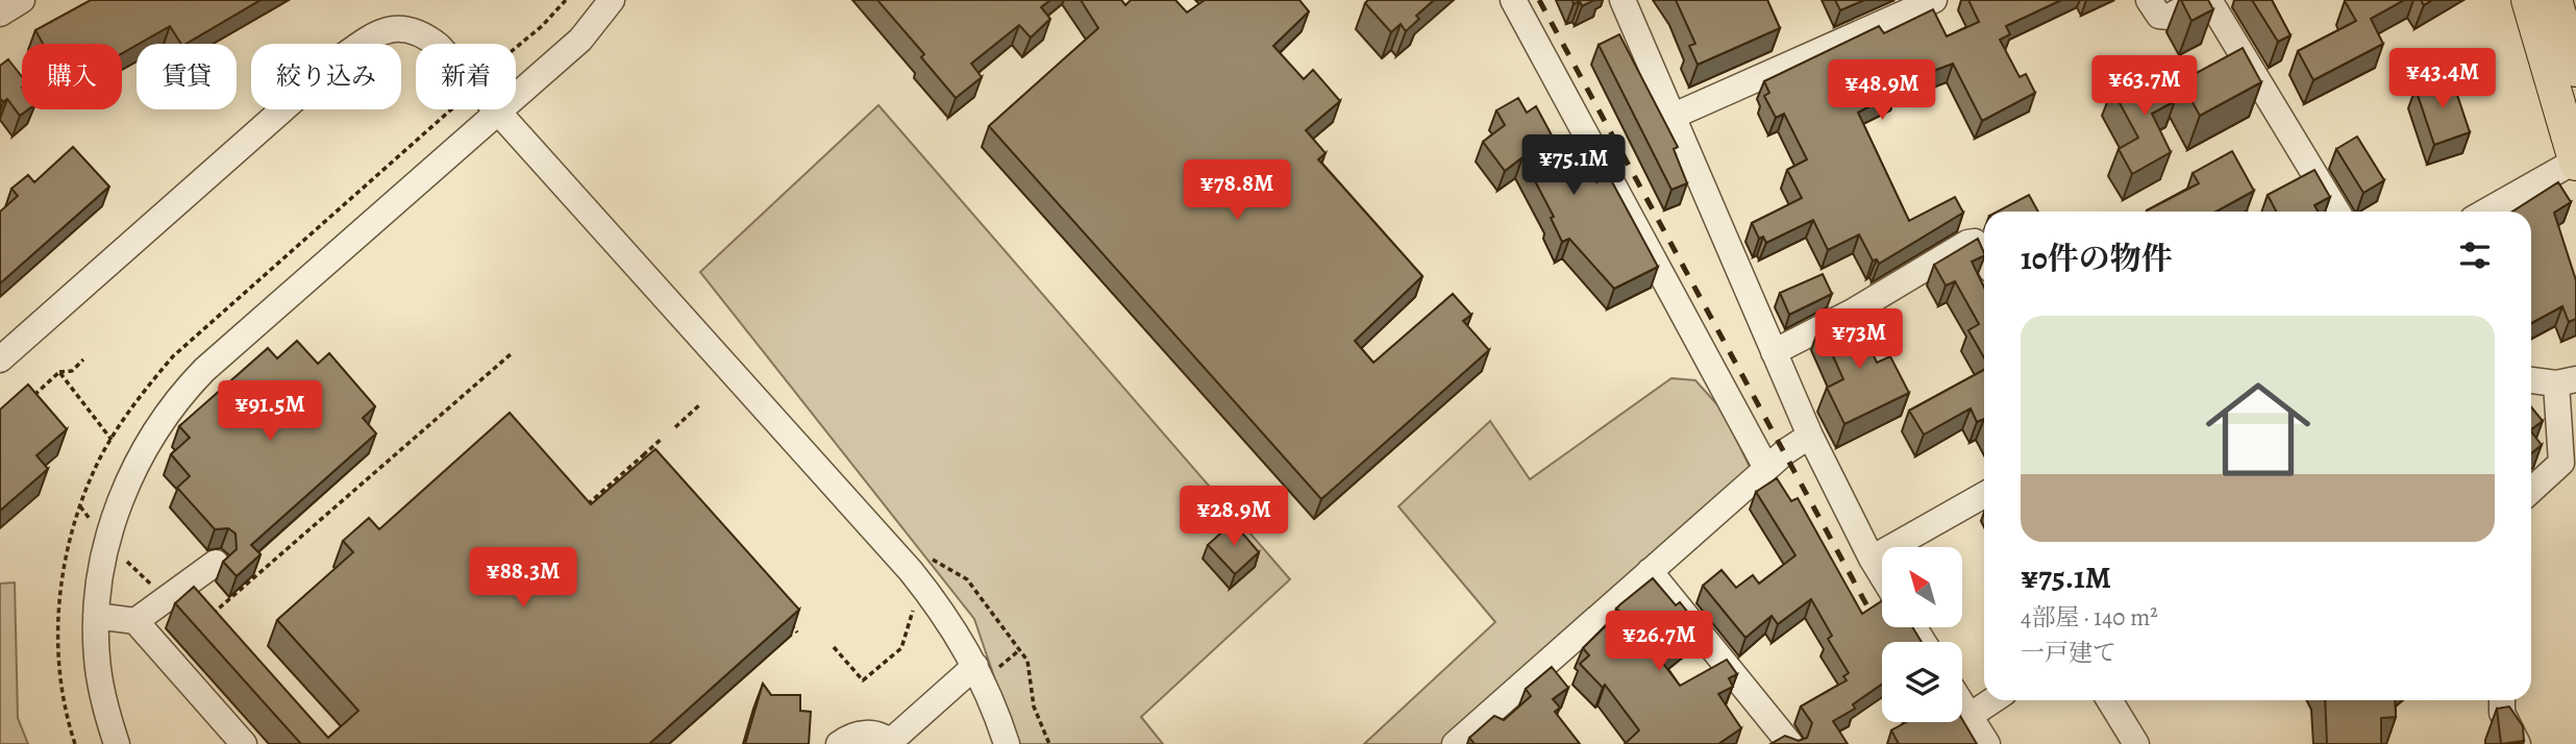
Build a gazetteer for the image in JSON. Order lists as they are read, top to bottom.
{
  "north": "top left",
  "page": {
    "chip": [
      "購入",
      "賃貸",
      "絞り込み",
      "新着"
    ],
    "price": [
      "¥43.4M",
      "¥63.7M",
      "¥48.9M",
      "¥75.1M",
      "¥78.8M",
      "¥73M",
      "¥91.5M",
      "¥28.9M",
      "¥88.3M",
      "¥26.7M"
    ],
    "heading": "10件の物件",
    "list": [
      {
        "name": "¥75.1M",
        "note": "4部屋 · 140 m² · 一戸建て"
      }
    ]
  }
}
